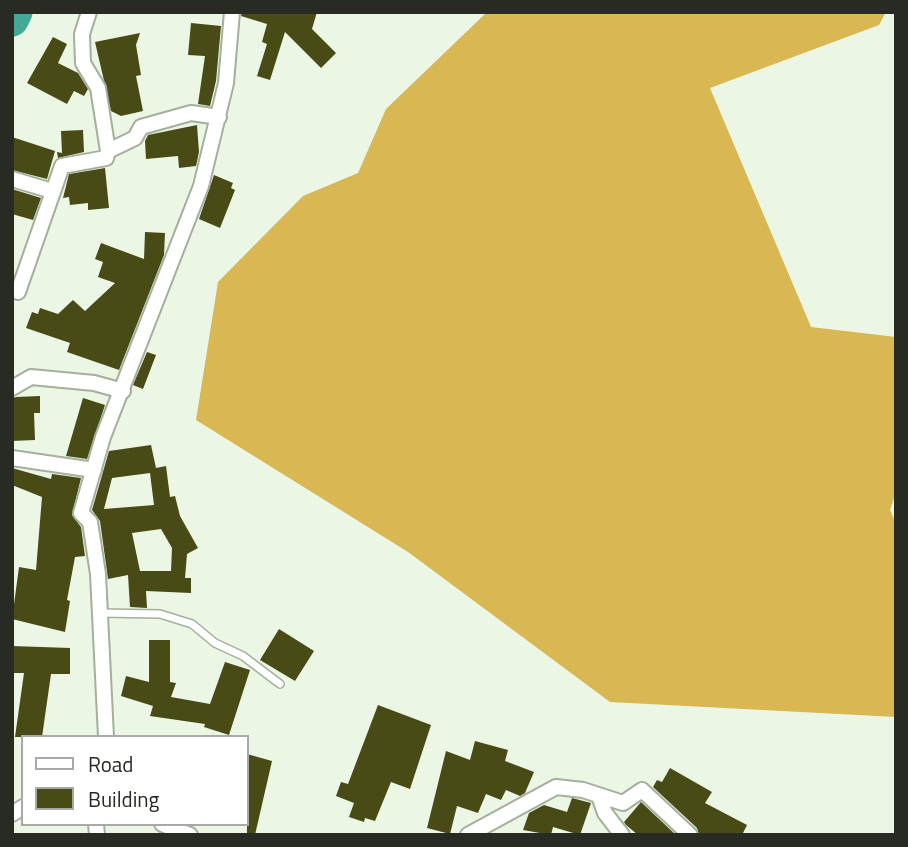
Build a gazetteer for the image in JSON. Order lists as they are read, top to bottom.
{
  "legend": ["Road", "Building"]
}
